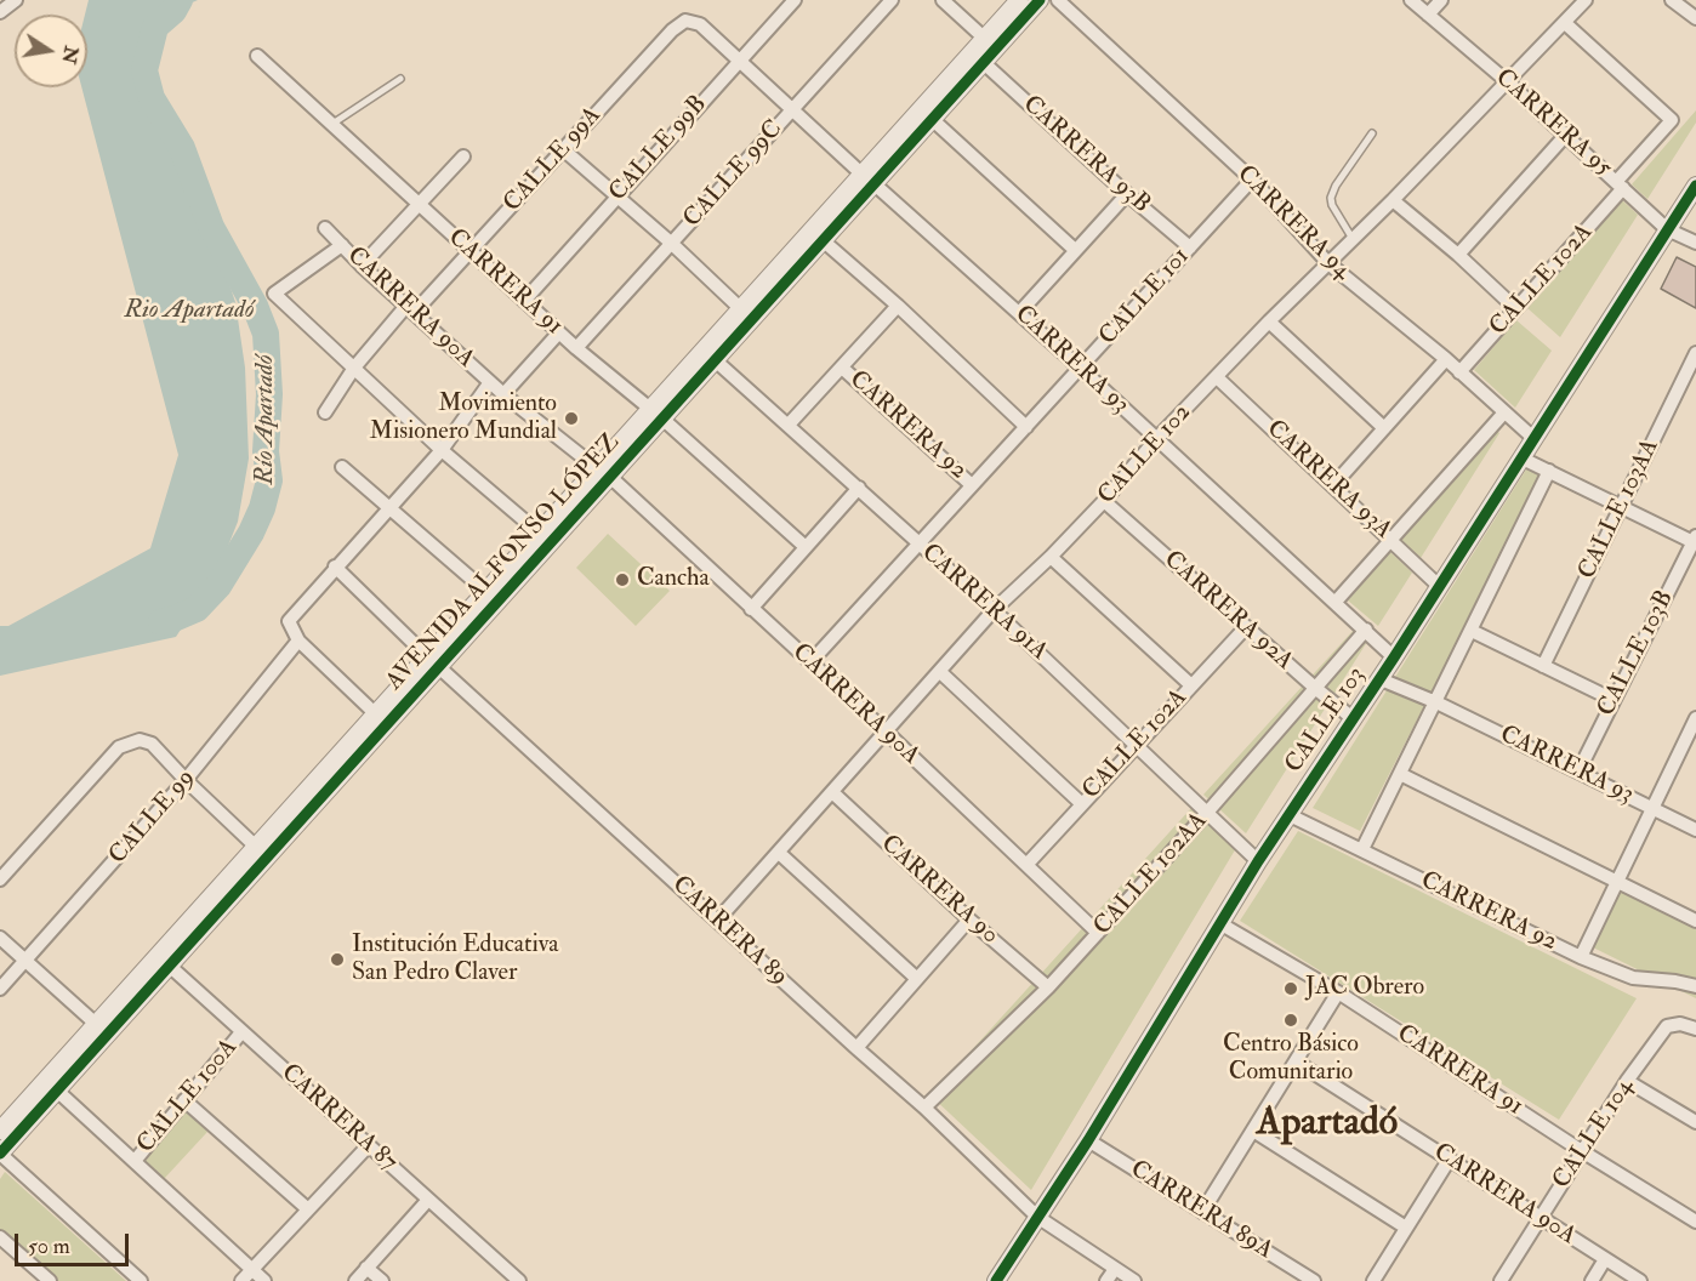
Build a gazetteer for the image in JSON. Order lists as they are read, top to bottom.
{
  "streets": {
    "street": [
      "CARRERA 95",
      "CALLE 99B",
      "CARRERA 93B",
      "CALLE 99A",
      "CALLE 99C",
      "CARRERA 94",
      "CALLE 102A",
      "CARRERA 91",
      "CALLE 101",
      "CARRERA 90A",
      "CARRERA 93",
      "CARRERA 92",
      "CALLE 102",
      "CARRERA 93A",
      "CALLE 103AA",
      "AVENIDA ALFONSO LÓPEZ",
      "CARRERA 91A",
      "CARRERA 92A",
      "CALLE 103B",
      "CALLE 103",
      "CALLE 99",
      "CALLE 102AA",
      "CARRERA 90",
      "CARRERA 89",
      "CALLE 100A",
      "CARRERA 87",
      "CALLE 104",
      "CARRERA 89A"
    ]
  },
  "crossings": [
    ["CARRERA 95", "CALLE 102A"],
    ["CARRERA 95", "CALLE 102"],
    ["CARRERA 95", "CALLE 103"],
    ["CALLE 99B", "CARRERA 91"],
    ["CALLE 99B", "CARRERA 93"],
    ["CARRERA 93B", "CALLE 101"],
    ["CARRERA 93B", "AVENIDA ALFONSO LÓPEZ"],
    ["CALLE 99A", "CARRERA 91"],
    ["CALLE 99A", "CARRERA 90A"],
    ["CALLE 99A", "CARRERA 93"],
    ["CALLE 99C", "CARRERA 91"],
    ["CALLE 99C", "CARRERA 93"],
    ["CARRERA 94", "CALLE 102A"],
    ["CARRERA 94", "CALLE 101"],
    ["CARRERA 94", "CALLE 102"],
    ["CARRERA 94", "CALLE 103"],
    ["CALLE 102A", "CARRERA 90A"],
    ["CALLE 102A", "CALLE 102"],
    ["CALLE 102A", "CARRERA 91A"],
    ["CALLE 102A", "CARRERA 92A"],
    ["CARRERA 91", "AVENIDA ALFONSO LÓPEZ"],
    ["CARRERA 91", "CALLE 103"],
    ["CARRERA 91", "CALLE 104"],
    ["CALLE 101", "CARRERA 90A"],
    ["CALLE 101", "CARRERA 93"],
    ["CALLE 101", "CARRERA 92"],
    ["CALLE 101", "CARRERA 91A"],
    ["CARRERA 90A", "CALLE 102"],
    ["CARRERA 90A", "AVENIDA ALFONSO LÓPEZ"],
    ["CARRERA 90A", "CALLE 102AA"],
    ["CARRERA 90A", "CALLE 104"],
    ["CARRERA 93", "CALLE 102"],
    ["CARRERA 93", "AVENIDA ALFONSO LÓPEZ"],
    ["CARRERA 93", "CALLE 103B"],
    ["CARRERA 93", "CALLE 103"],
    ["CARRERA 93", "CALLE 102AA"],
    ["CARRERA 92", "CALLE 103"],
    ["CALLE 102", "CARRERA 93A"],
    ["CALLE 102", "CARRERA 91A"],
    ["CALLE 102", "CARRERA 92A"],
    ["CALLE 102", "CARRERA 90"],
    ["CALLE 102", "CARRERA 89"],
    ["CARRERA 93A", "CALLE 103"],
    ["AVENIDA ALFONSO LÓPEZ", "CARRERA 91A"],
    ["AVENIDA ALFONSO LÓPEZ", "CARRERA 89"],
    ["AVENIDA ALFONSO LÓPEZ", "CARRERA 87"],
    ["CARRERA 91A", "CALLE 103"],
    ["CARRERA 91A", "CALLE 102AA"],
    ["CARRERA 92A", "CALLE 103"],
    ["CARRERA 92A", "CALLE 102AA"],
    ["CALLE 103", "CARRERA 89"],
    ["CALLE 103", "CARRERA 89A"],
    ["CALLE 102AA", "CARRERA 90"],
    ["CALLE 102AA", "CARRERA 89"],
    ["CALLE 100A", "CARRERA 87"]
  ],
  "districts": ["Apartadó"],
  "water": ["Rio Apartadó", "Río Apartadó"],
  "places": [
    "Movimiento Misionero Mundial",
    "Cancha",
    "Institución Educativa San Pedro Claver",
    "JAC Obrero",
    "Centro Básico Comunitario"
  ],
  "scale_bar": "50 m",
  "north": "right"
}
